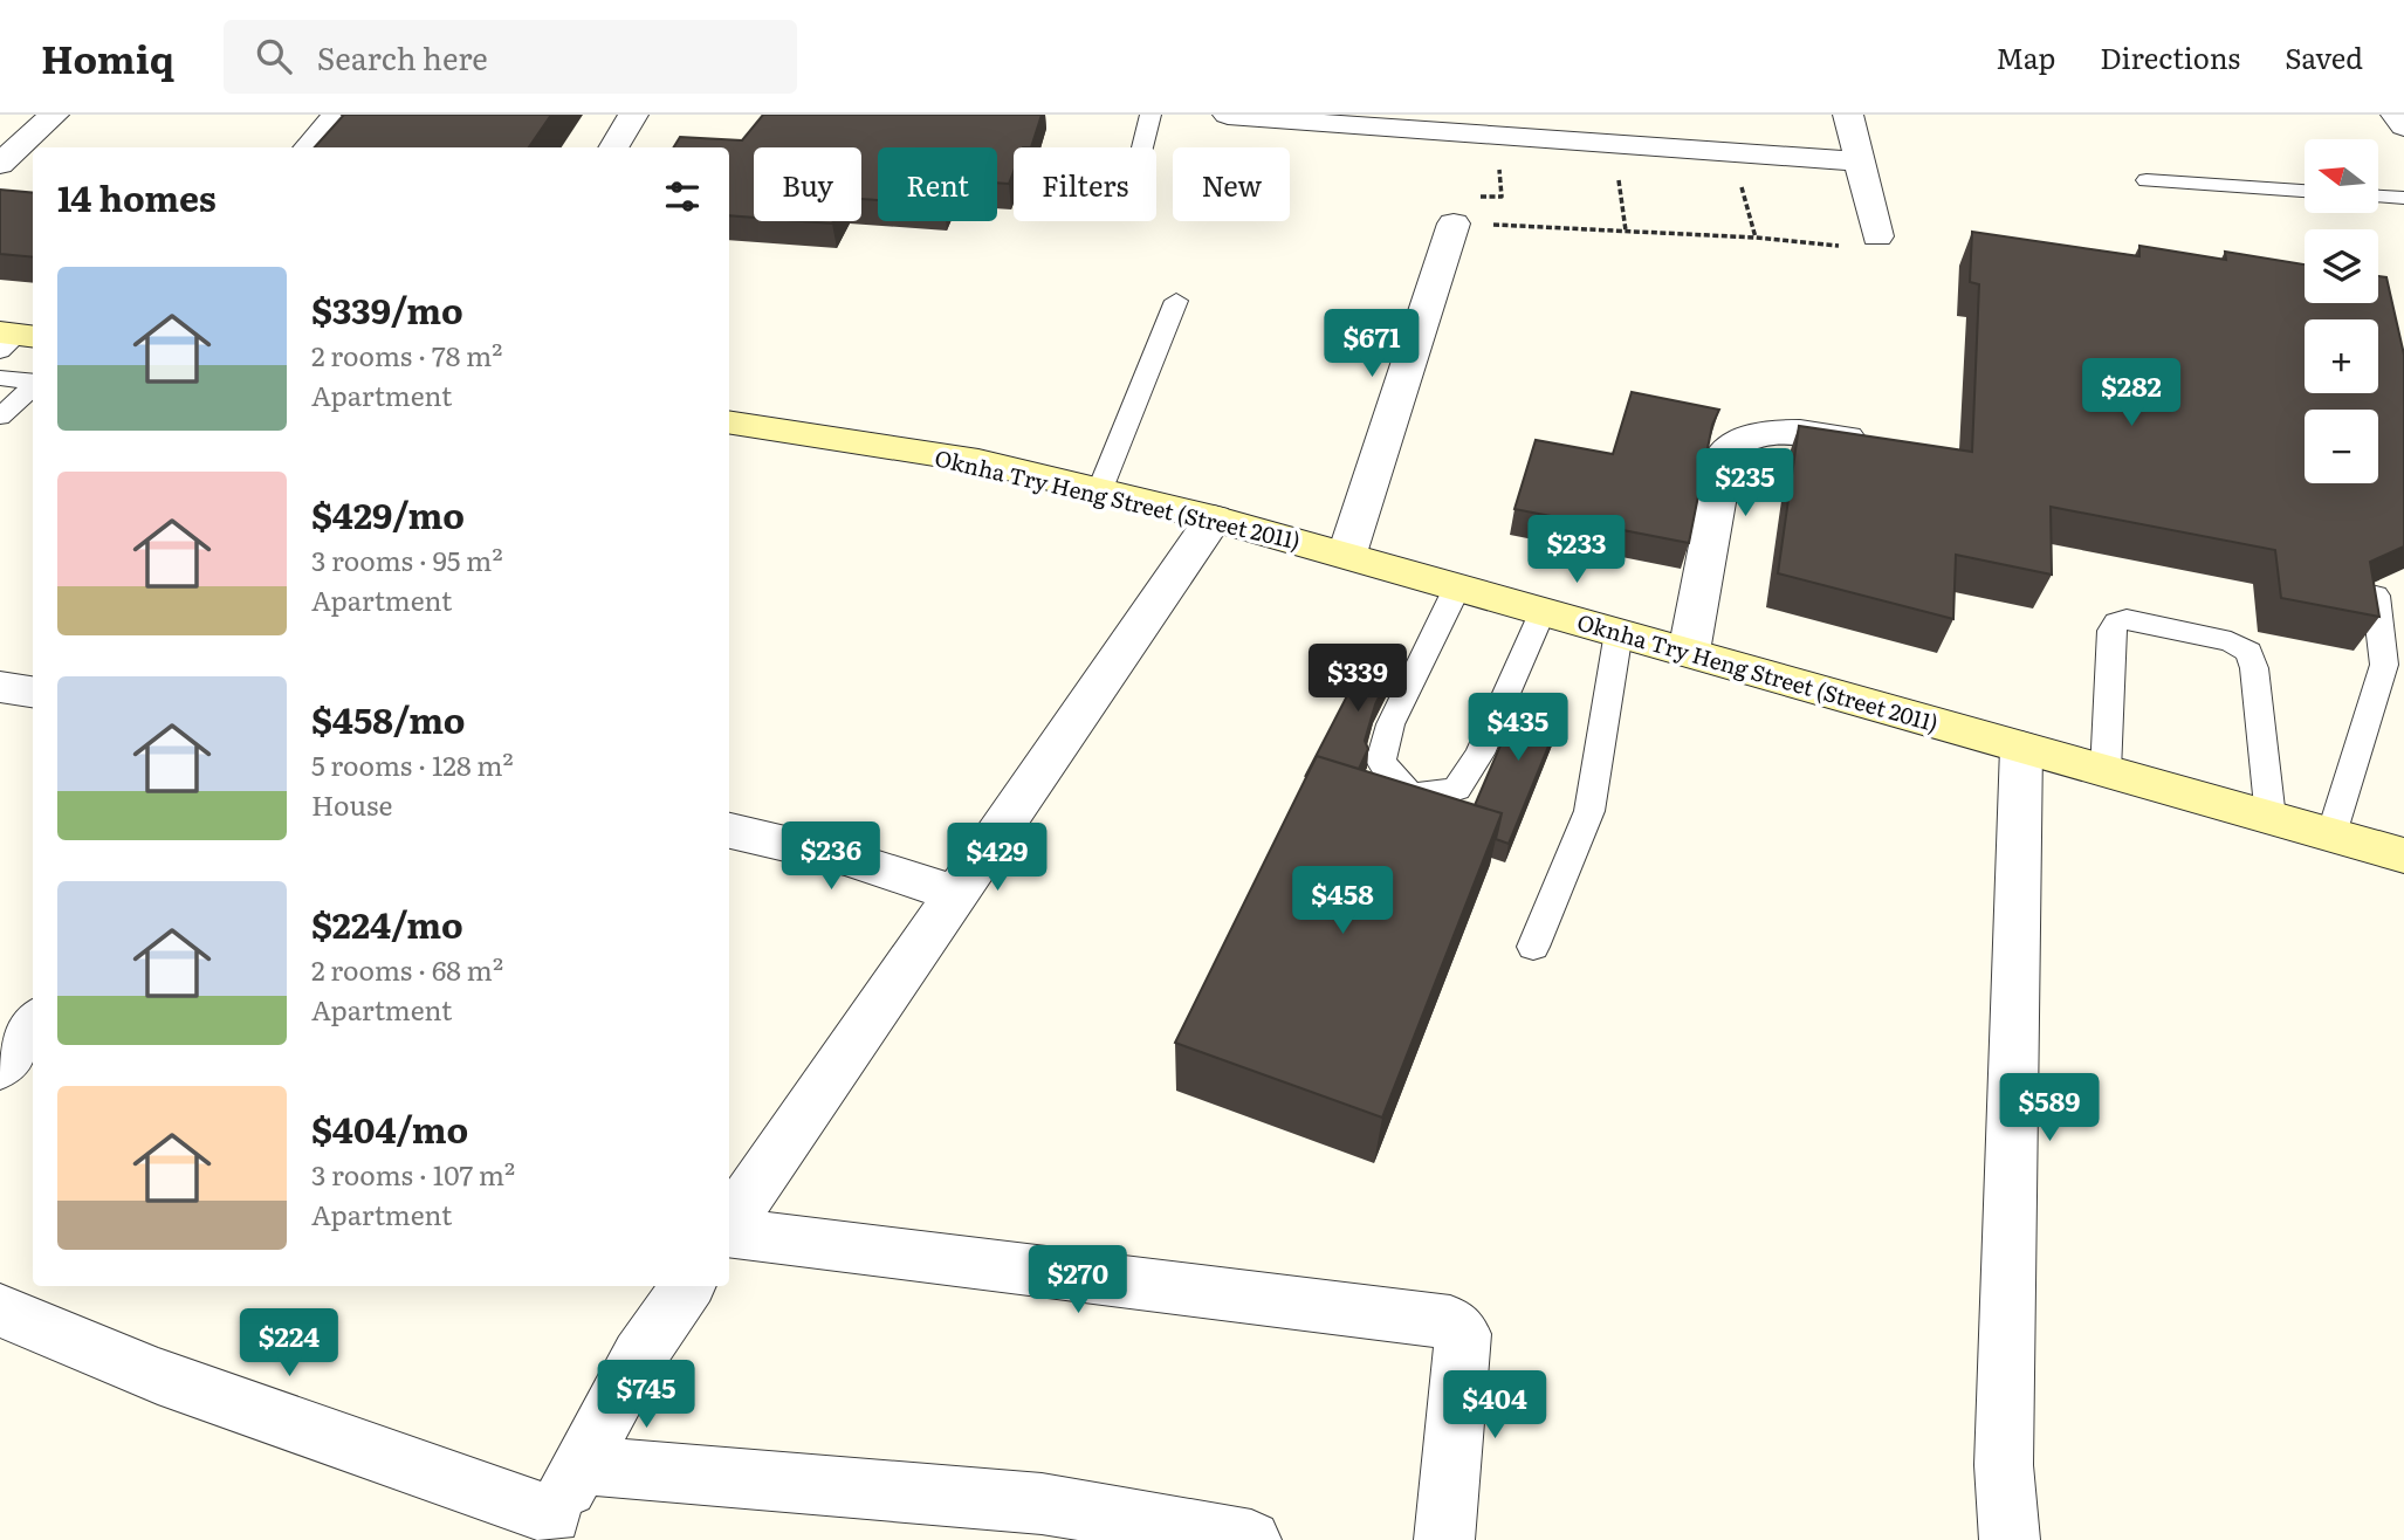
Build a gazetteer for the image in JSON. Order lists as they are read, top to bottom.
{
  "streets": {
    "main road": ["Oknha Try Heng Street (Street 2011)"]
  },
  "north": "left",
  "page": {
    "header": "Homiq",
    "search": "Search here",
    "nav": ["Map", "Directions", "Saved"],
    "map_buttons": ["+", "−"],
    "chip": [
      "Buy",
      "Rent",
      "Filters",
      "New"
    ],
    "heading": "14 homes",
    "list": [
      {
        "name": "$339/mo",
        "note": "2 rooms · 78 m² · Apartment"
      },
      {
        "name": "$429/mo",
        "note": "3 rooms · 95 m² · Apartment"
      },
      {
        "name": "$458/mo",
        "note": "5 rooms · 128 m² · House"
      },
      {
        "name": "$224/mo",
        "note": "2 rooms · 68 m² · Apartment"
      },
      {
        "name": "$404/mo",
        "note": "3 rooms · 107 m² · Apartment"
      }
    ],
    "price": [
      "$671",
      "$282",
      "$235",
      "$233",
      "$339",
      "$435",
      "$236",
      "$429",
      "$458",
      "$589",
      "$270",
      "$224",
      "$745",
      "$404"
    ]
  }
}
